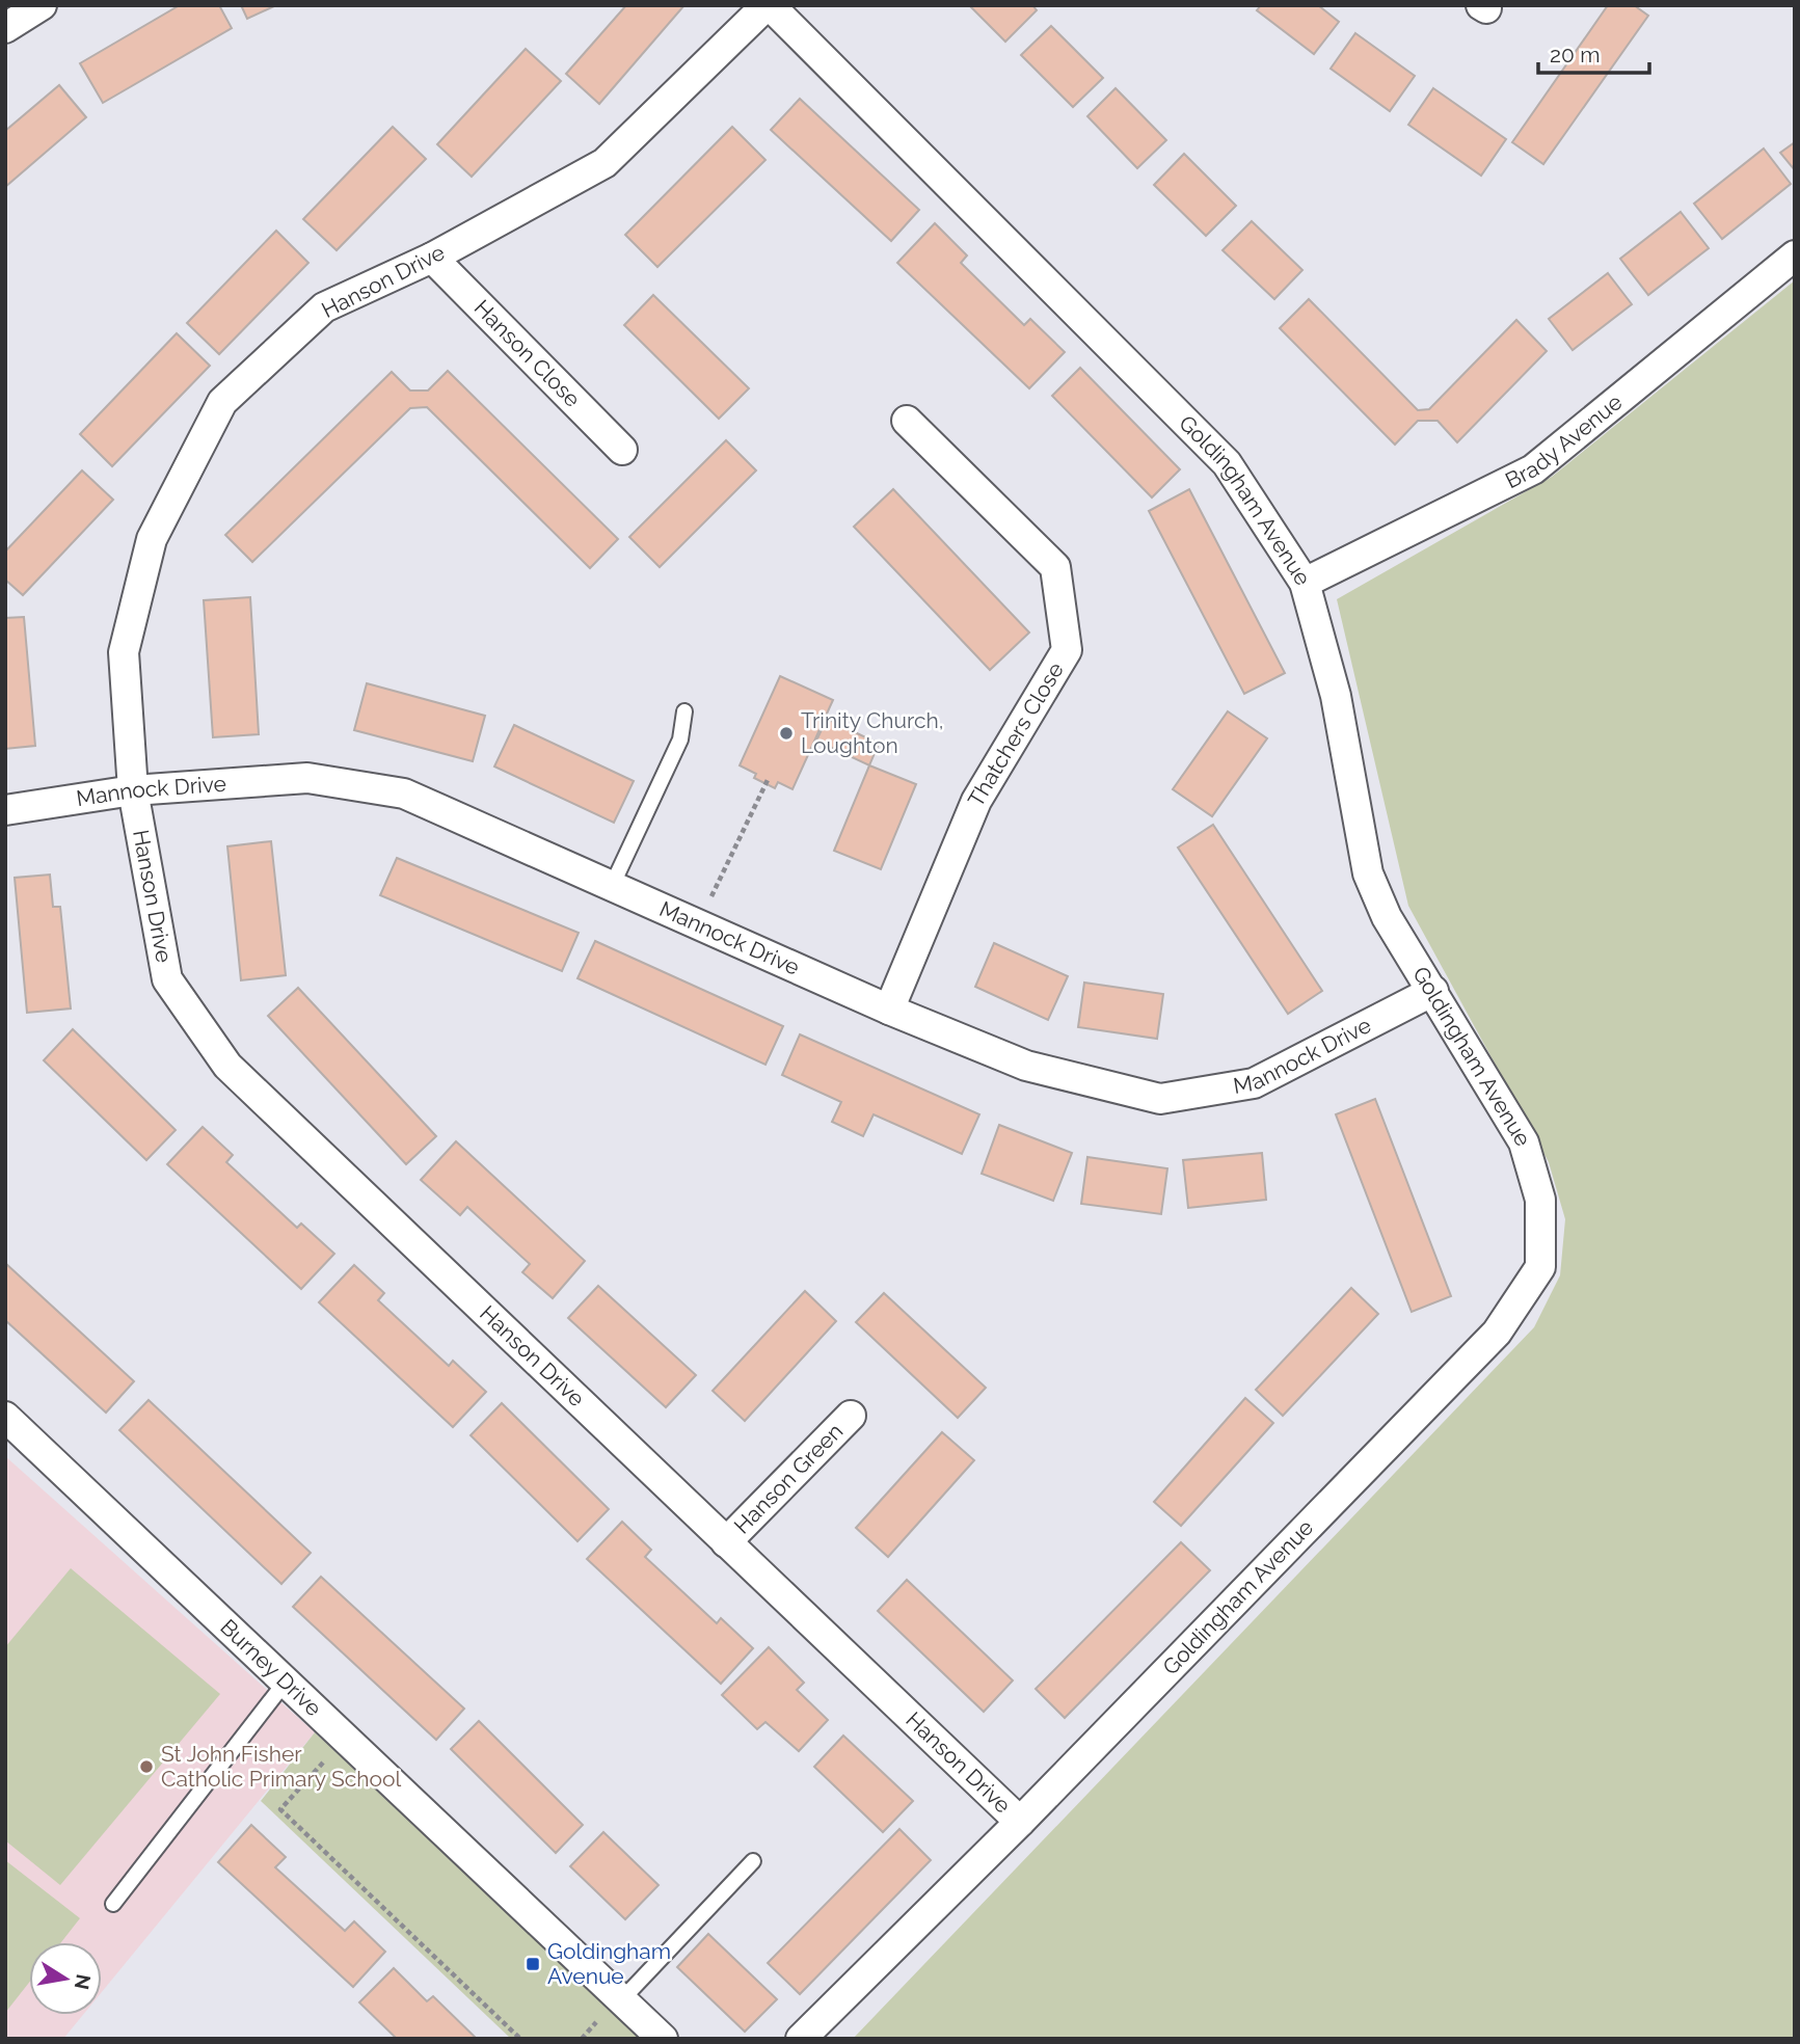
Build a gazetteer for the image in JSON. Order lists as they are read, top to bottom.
{
  "streets": {
    "street": [
      "Hanson Drive",
      "Hanson Close",
      "Brady Avenue",
      "Goldingham Avenue",
      "Thatchers Close",
      "Mannock Drive",
      "Hanson Green",
      "Burney Drive"
    ]
  },
  "crossings": [
    ["Hanson Drive", "Hanson Close"],
    ["Hanson Drive", "Goldingham Avenue"],
    ["Hanson Drive", "Mannock Drive"],
    ["Hanson Drive", "Hanson Green"],
    ["Brady Avenue", "Goldingham Avenue"],
    ["Goldingham Avenue", "Mannock Drive"],
    ["Thatchers Close", "Mannock Drive"]
  ],
  "places": {
    "other": ["Trinity Church, Loughton", "St John Fisher Catholic Primary School"],
    "transit": ["Goldingham Avenue"]
  },
  "scale_bar": "20 m",
  "north": "right"
}
